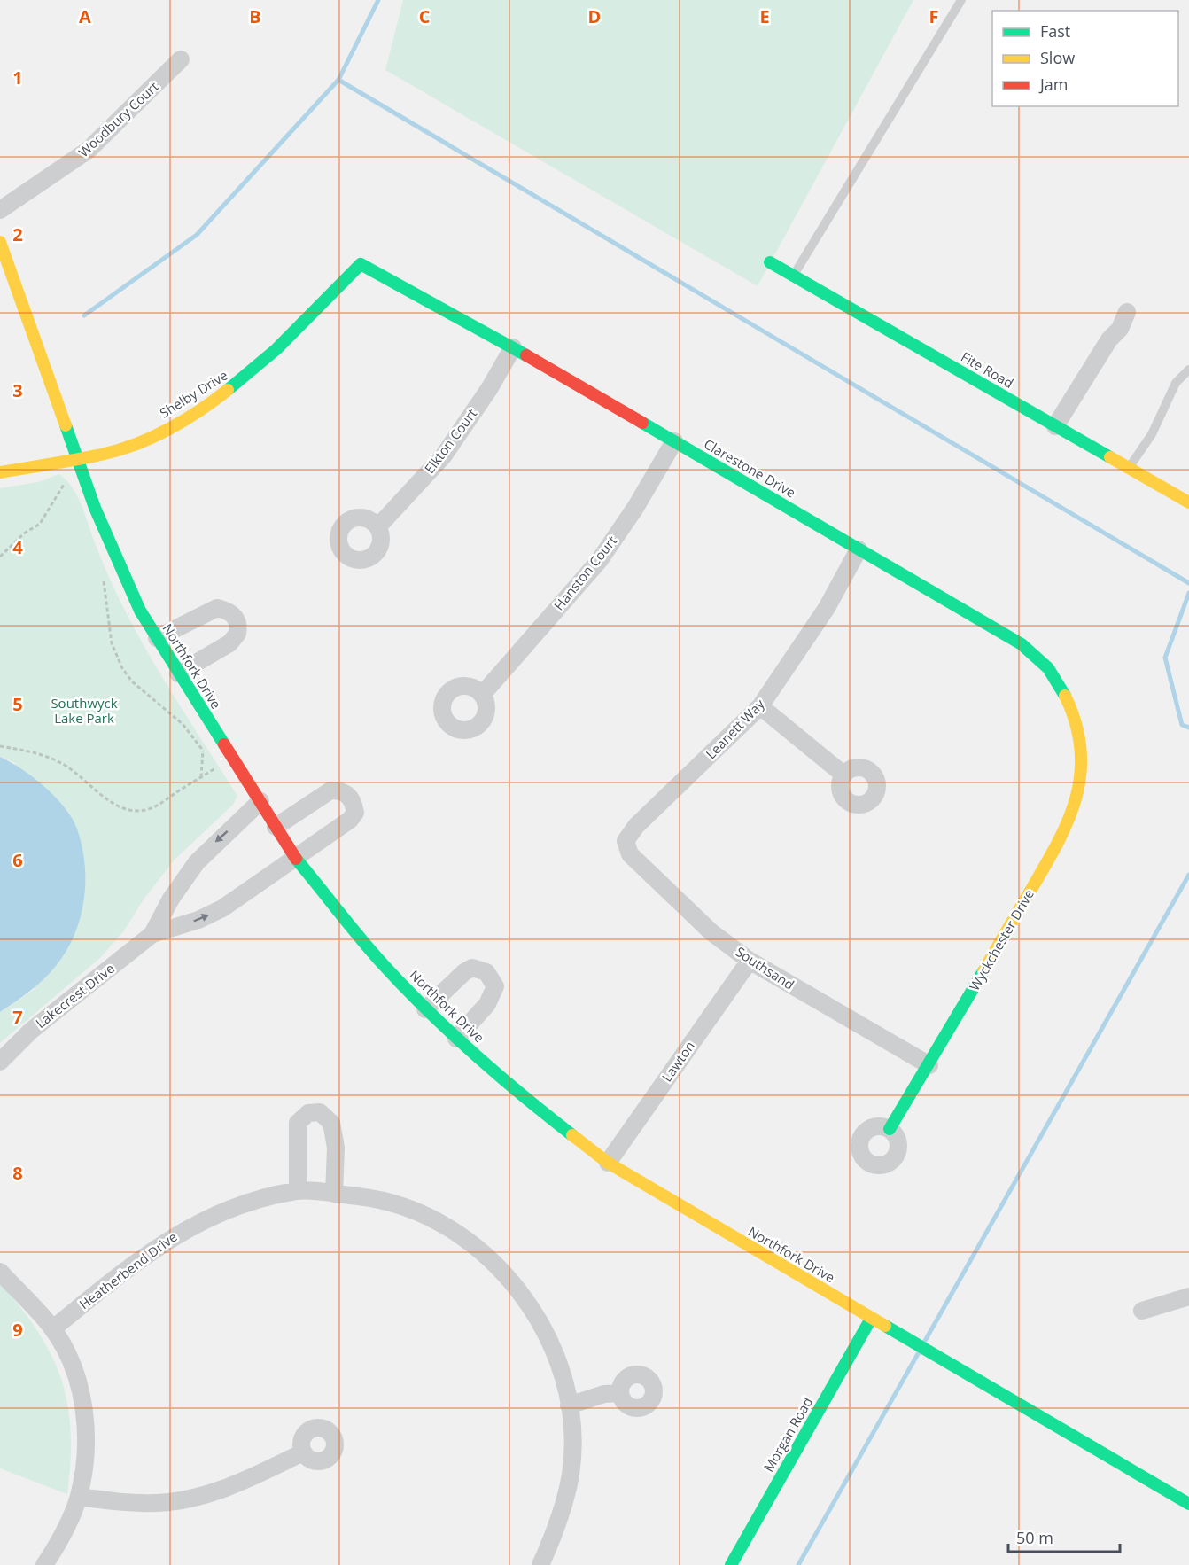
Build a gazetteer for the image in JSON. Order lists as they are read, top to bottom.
{
  "streets": {
    "street": [
      "Woodbury Court",
      "Fite Road",
      "Shelby Drive",
      "Elkton Court",
      "Clarestone Drive",
      "Hanston Court",
      "Northfork Drive",
      "Leanett Way",
      "Wyckchester Drive",
      "Southsand",
      "Lakecrest Drive",
      "Lawton",
      "Heatherbend Drive",
      "Morgan Road"
    ]
  },
  "crossings": [
    ["Shelby Drive", "Clarestone Drive"],
    ["Shelby Drive", "Northfork Drive"],
    ["Elkton Court", "Clarestone Drive"],
    ["Clarestone Drive", "Hanston Court"],
    ["Clarestone Drive", "Leanett Way"],
    ["Clarestone Drive", "Wyckchester Drive"],
    ["Northfork Drive", "Lakecrest Drive"],
    ["Northfork Drive", "Lawton"],
    ["Northfork Drive", "Morgan Road"],
    ["Leanett Way", "Southsand"],
    ["Wyckchester Drive", "Southsand"],
    ["Southsand", "Lawton"]
  ],
  "parks": ["Southwyck Lake Park"],
  "legend": ["Fast", "Slow", "Jam"],
  "scale_bar": "50 m",
  "grid": {
    "columns": [
      "A",
      "B",
      "C",
      "D",
      "E",
      "F"
    ],
    "rows": [
      "1",
      "2",
      "3",
      "4",
      "5",
      "6",
      "7",
      "8",
      "9"
    ]
  }
}
